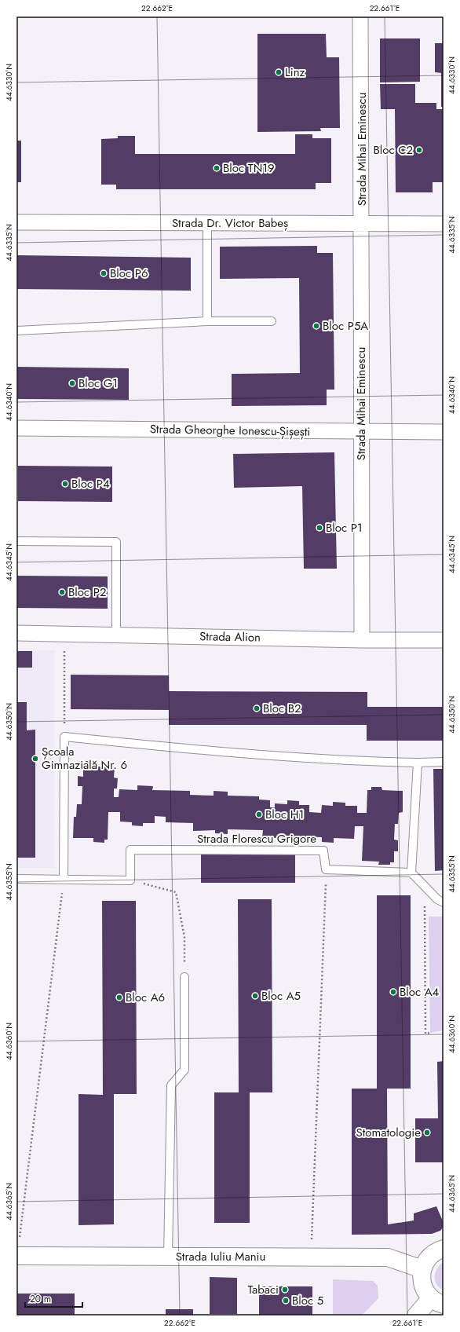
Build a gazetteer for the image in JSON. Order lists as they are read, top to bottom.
{
  "streets": {
    "street": [
      "Strada Mihai Eminescu",
      "Strada Dr. Victor Babeș",
      "Strada Gheorghe Ionescu-Șișești",
      "Strada Alion",
      "Strada Iuliu Maniu"
    ],
    "lane": ["Strada Florescu Grigore"]
  },
  "crossings": [
    ["Strada Mihai Eminescu", "Strada Dr. Victor Babeș"],
    ["Strada Mihai Eminescu", "Strada Gheorghe Ionescu-Șișești"],
    ["Strada Mihai Eminescu", "Strada Alion"]
  ],
  "places": [
    "Linz",
    "Bloc C2",
    "Bloc TN19",
    "Bloc P6",
    "Bloc P5A",
    "Bloc G1",
    "Bloc P4",
    "Bloc P1",
    "Bloc P2",
    "Bloc B2",
    "Școala Gimnazială Nr. 6",
    "Bloc H1",
    "Bloc A4",
    "Bloc A5",
    "Bloc A6",
    "Stomatologie",
    "Tabaci",
    "Bloc 5"
  ],
  "scale_bar": "20 m",
  "coordinates": [
    "22.662°E",
    "22.661°E",
    "44.6330°N",
    "44.6335°N",
    "44.6340°N",
    "44.6345°N",
    "44.6350°N",
    "44.6355°N",
    "44.6360°N",
    "44.6365°N"
  ]
}
